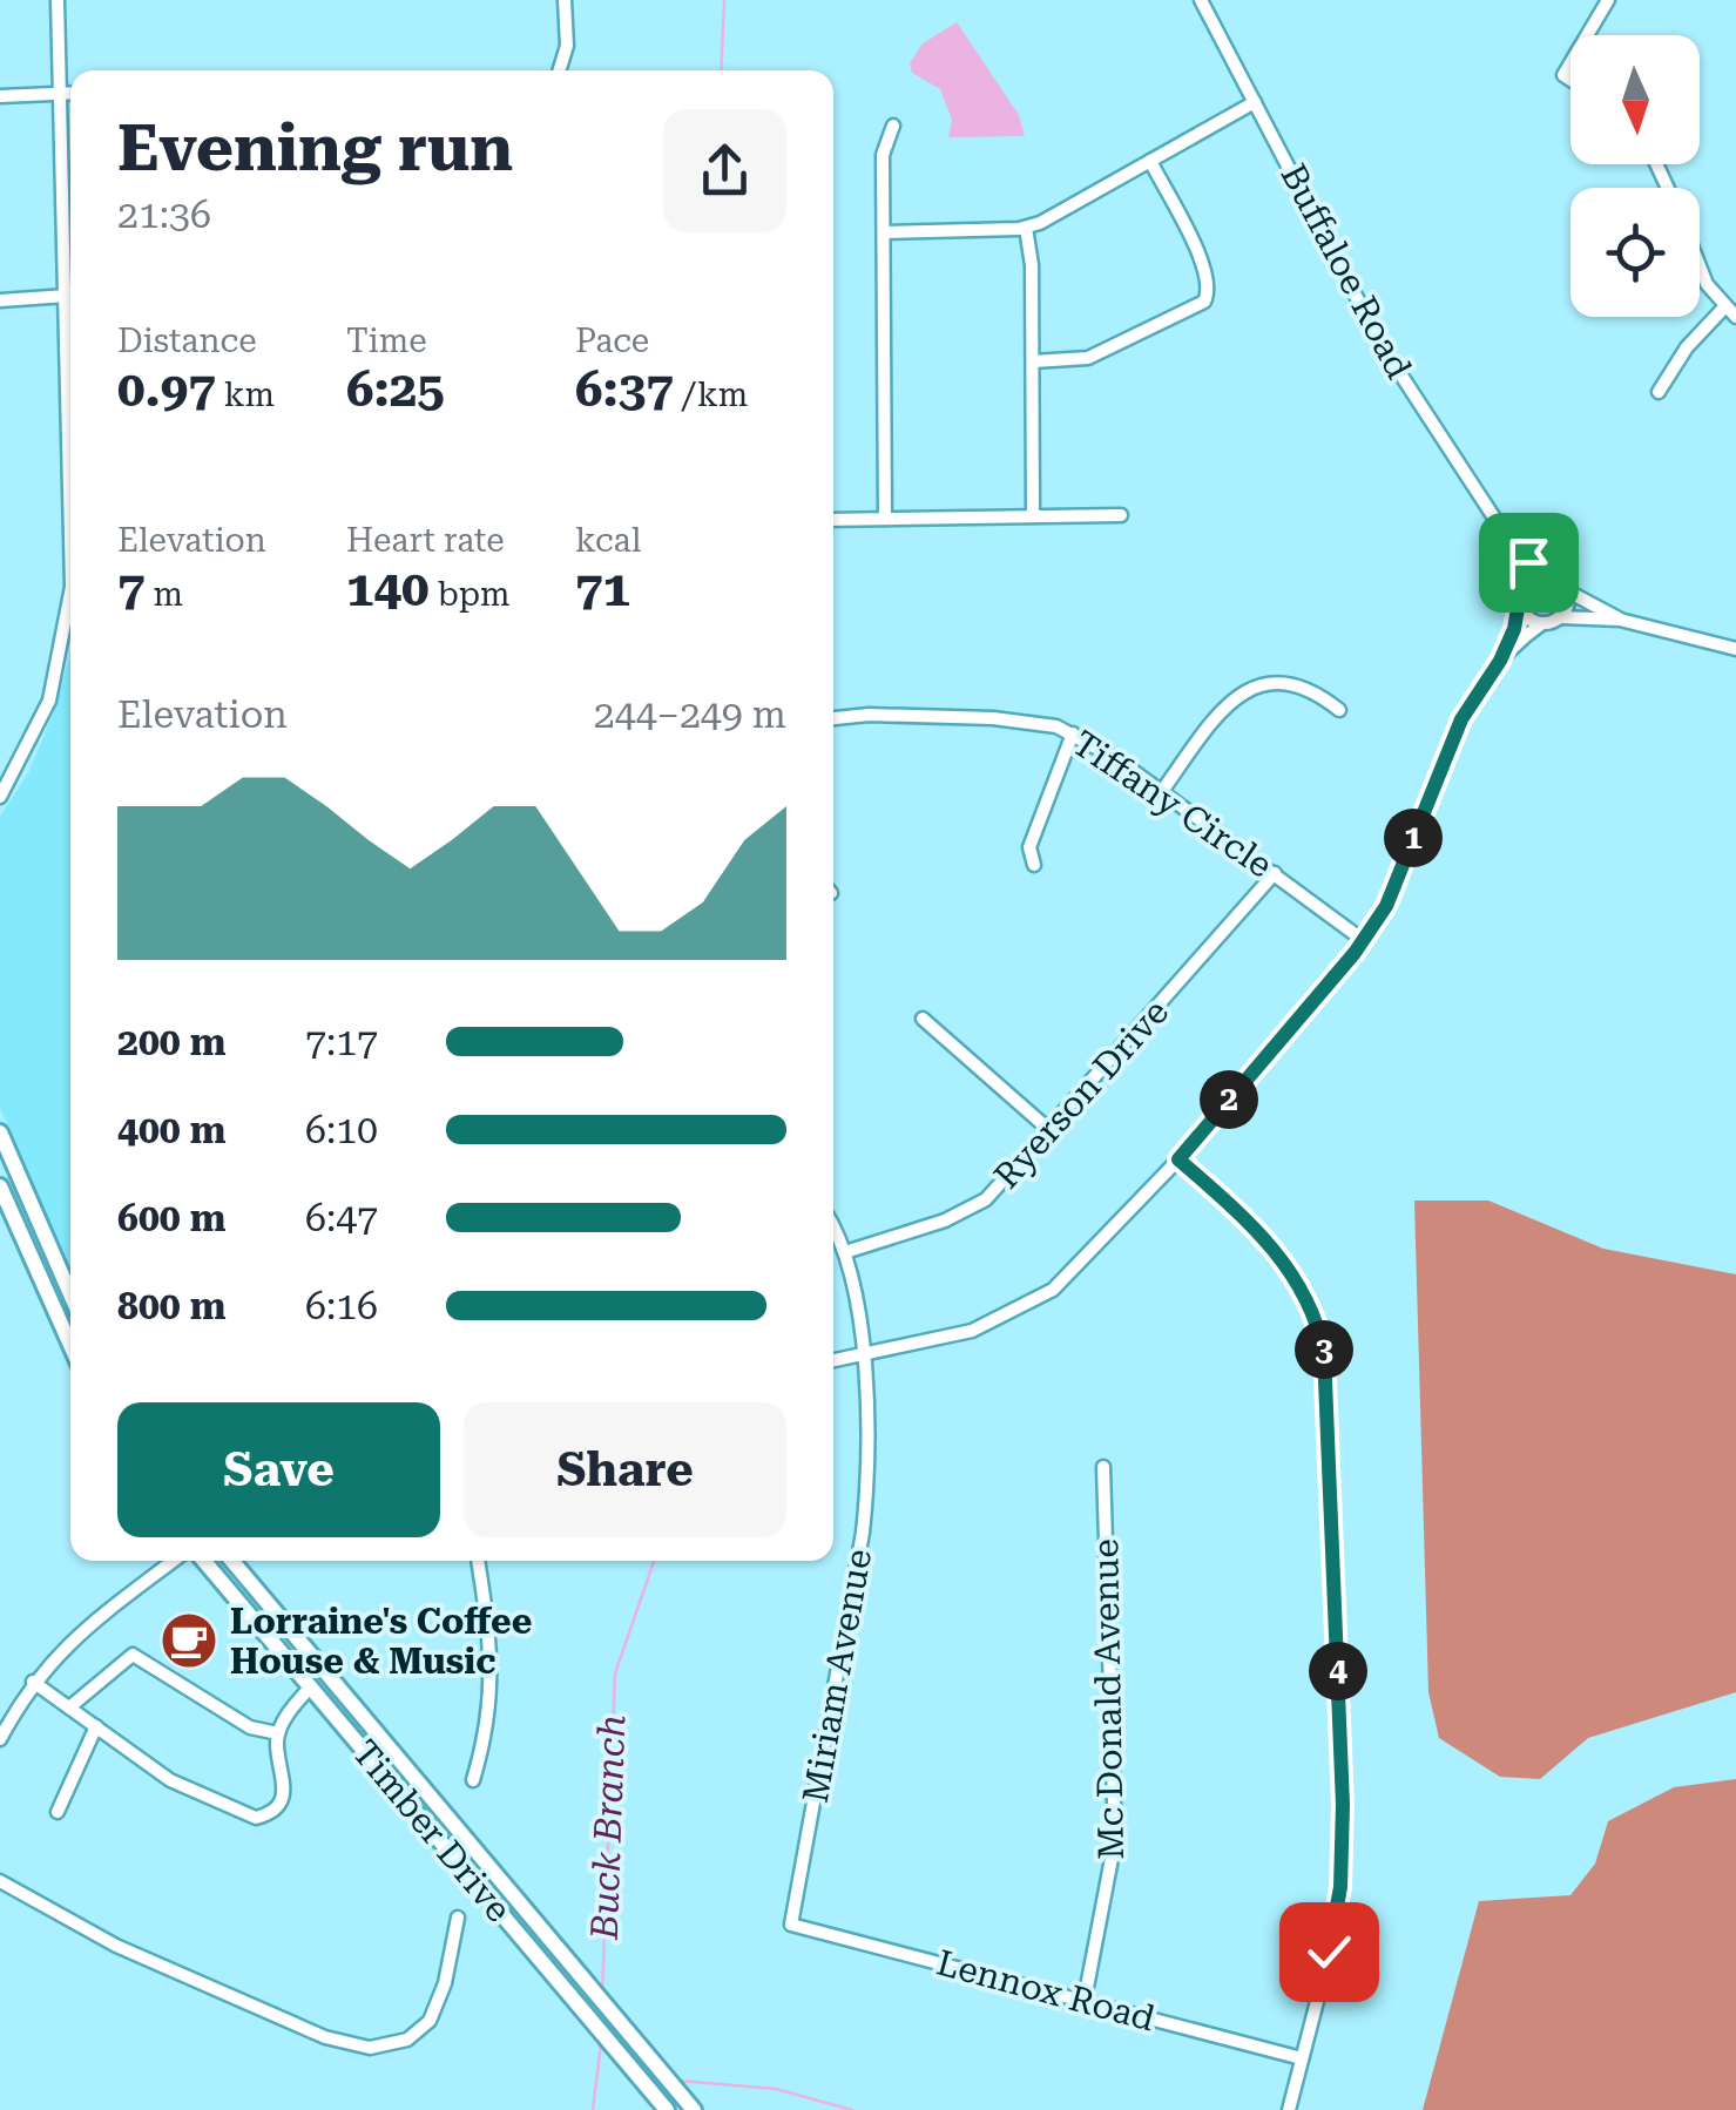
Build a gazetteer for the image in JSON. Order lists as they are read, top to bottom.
{
  "streets": {
    "main road": ["Timber Drive"],
    "street": [
      "Buffaloe Road",
      "Tiffany Circle",
      "Ryerson Drive",
      "Miriam Avenue",
      "Mc Donald Avenue",
      "Lennox Road"
    ]
  },
  "crossings": [
    ["Tiffany Circle", "Ryerson Drive"],
    ["Miriam Avenue", "Lennox Road"],
    ["Mc Donald Avenue", "Lennox Road"]
  ],
  "water": ["Buck Branch"],
  "places": {
    "cafe": ["Lorraine's Coffee House & Music"]
  },
  "north": "bottom",
  "page": {
    "heading": ["Evening run", "21:36"],
    "stats": [
      ["Distance", "0.97 km"],
      ["Time", "6:25"],
      ["Pace", "6:37 /km"],
      ["Elevation", "7 m"],
      ["Heart rate", "140 bpm"],
      ["kcal", "71"]
    ],
    "chart": ["Elevation", "244–249 m"],
    "pins": [
      "1",
      "2",
      "3",
      "4"
    ],
    "list": [
      {
        "name": "200 m",
        "note": "7:17"
      },
      {
        "name": "400 m",
        "note": "6:10"
      },
      {
        "name": "600 m",
        "note": "6:47"
      },
      {
        "name": "800 m",
        "note": "6:16"
      }
    ],
    "buttons": ["Save", "Share"]
  }
}
